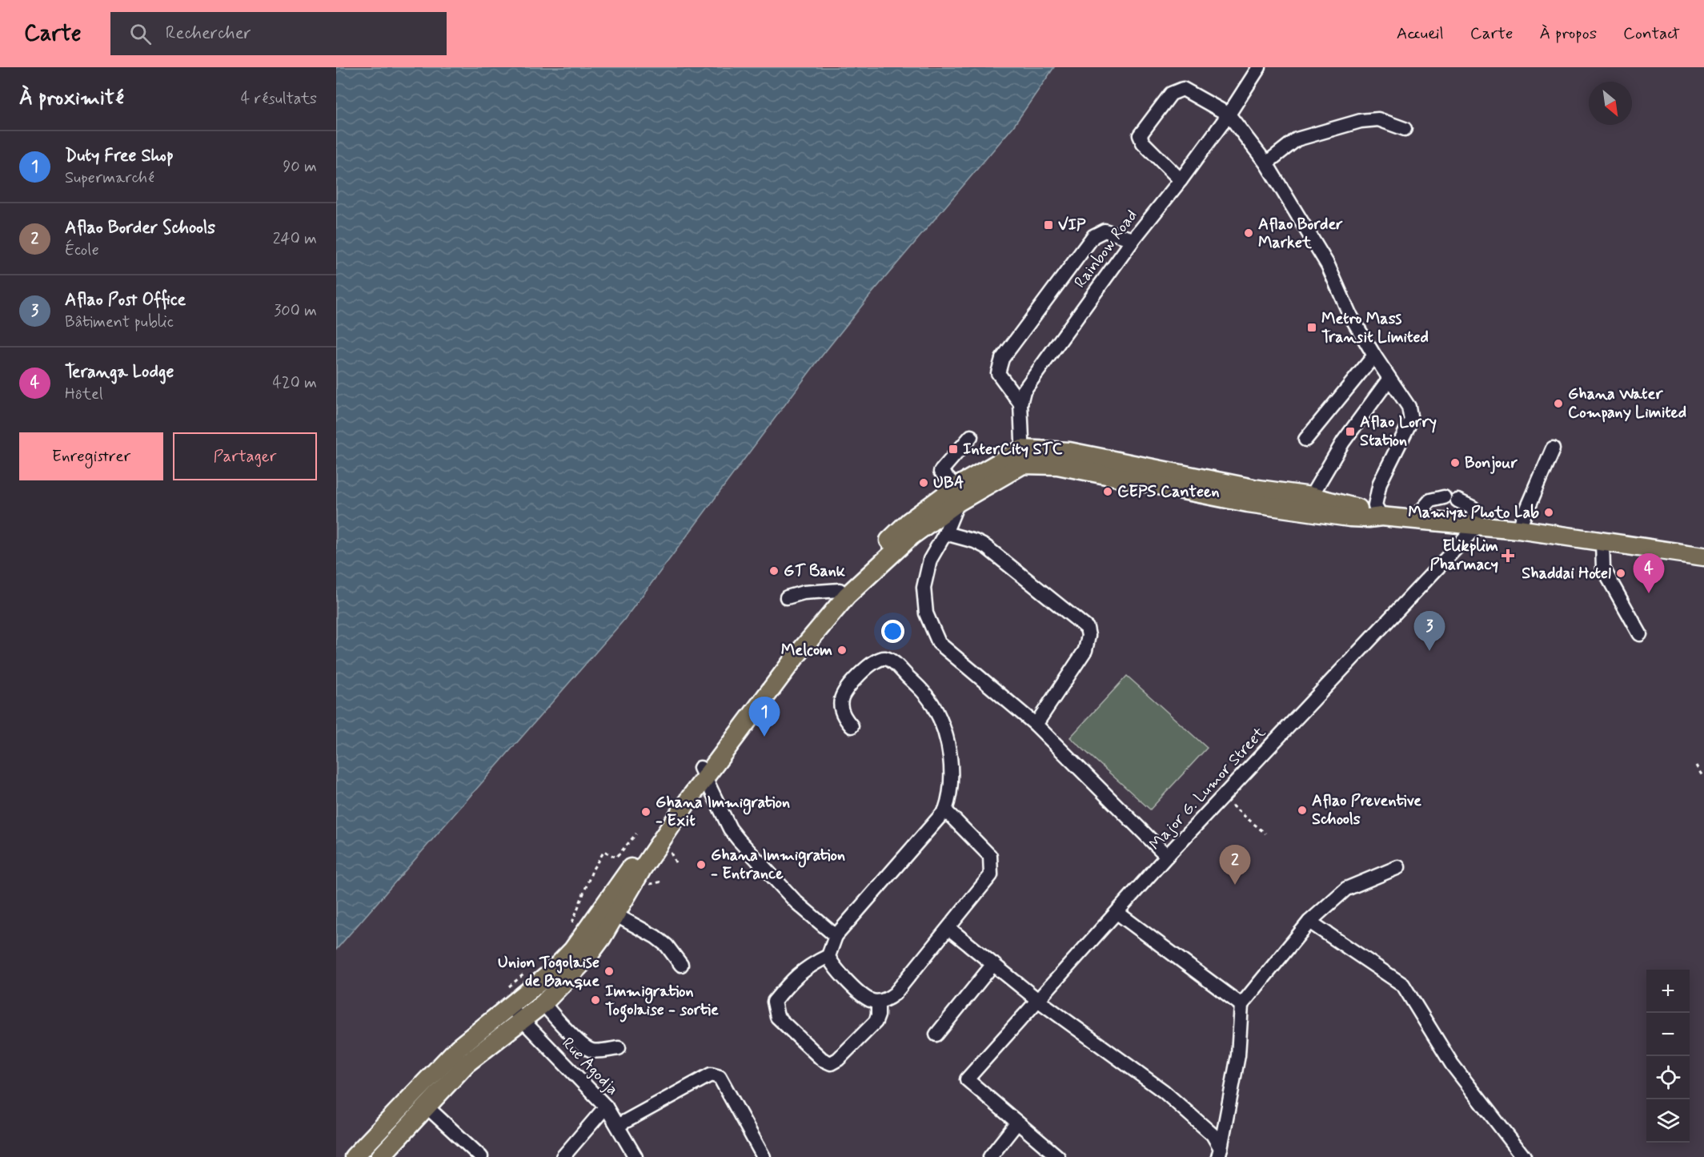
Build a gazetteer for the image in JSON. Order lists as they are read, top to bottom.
{
  "streets": {
    "street": ["Rainbow Road", "Major G. Lumor Street", "Rue Agodja"]
  },
  "places": {
    "transit": [
      "VIP",
      "Metro Mass Transit Limited",
      "Aflao Lorry Station",
      "InterCity STC"
    ],
    "other": [
      "Aflao Border Market",
      "Ghana Water Company Limited",
      "Bonjour",
      "UBA",
      "CEPS Canteen",
      "Mamiya Photo Lab",
      "GT Bank",
      "Shaddai Hotel",
      "Melcom",
      "Aflao Preventive Schools",
      "Ghana Immigration - Exit",
      "Ghana Immigration - Entrance",
      "Union Togolaise de Banque",
      "Immigration Togolaise - sortie"
    ],
    "health": ["Elikplim Pharmacy"]
  },
  "north": "bottom right",
  "page": {
    "header": "Carte",
    "search": "Rechercher",
    "nav": [
      "Accueil",
      "Carte",
      "À propos",
      "Contact"
    ],
    "heading": ["À proximité", "4 résultats"],
    "list": [
      {
        "mark": "1",
        "name": "Duty Free Shop",
        "note": "Supermarché",
        "value": "90 m"
      },
      {
        "mark": "2",
        "name": "Aflao Border Schools",
        "note": "École",
        "value": "240 m"
      },
      {
        "mark": "3",
        "name": "Aflao Post Office",
        "note": "Bâtiment public",
        "value": "300 m"
      },
      {
        "mark": "4",
        "name": "Teranga Lodge",
        "note": "Hôtel",
        "value": "420 m"
      }
    ],
    "buttons": ["Enregistrer", "Partager"],
    "pins": [
      "4",
      "3",
      "1",
      "2"
    ],
    "map_buttons": ["+", "−"]
  }
}
